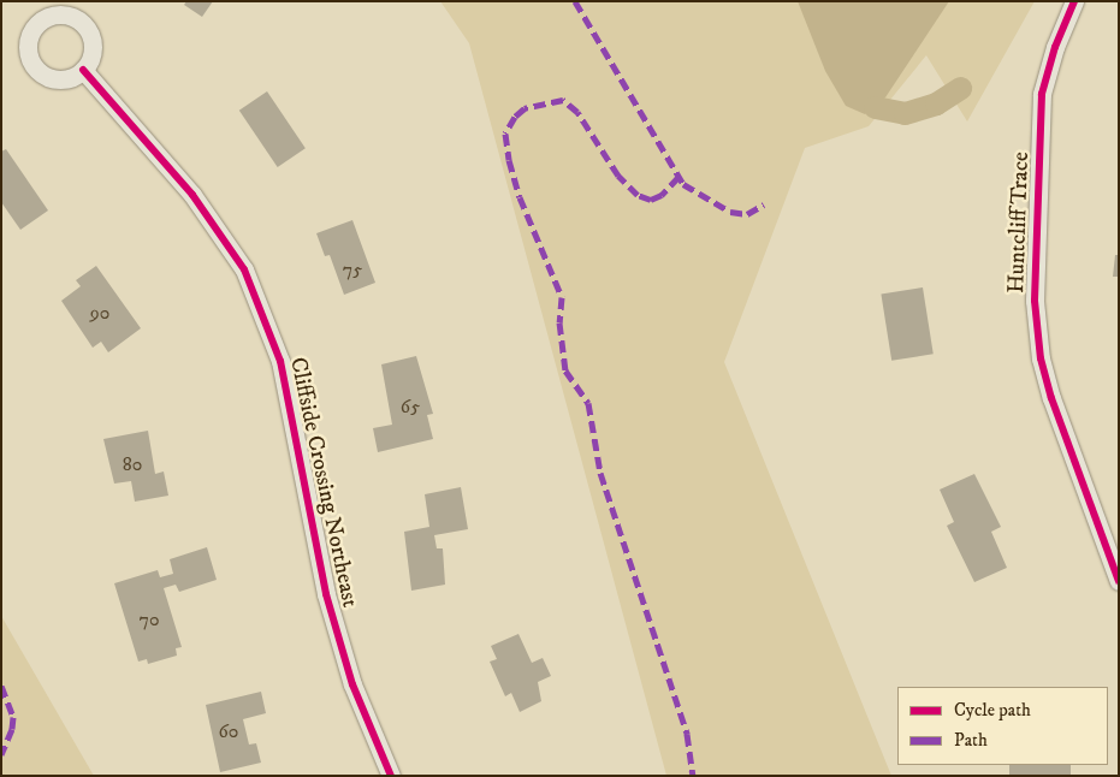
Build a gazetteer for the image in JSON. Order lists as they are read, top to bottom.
{
  "streets": {
    "street": ["Huntcliff Trace", "Cliffside Crossing Northeast"]
  },
  "house_numbers": [
    "75",
    "90",
    "65",
    "80",
    "70",
    "60"
  ],
  "legend": ["Cycle path", "Path"]
}
